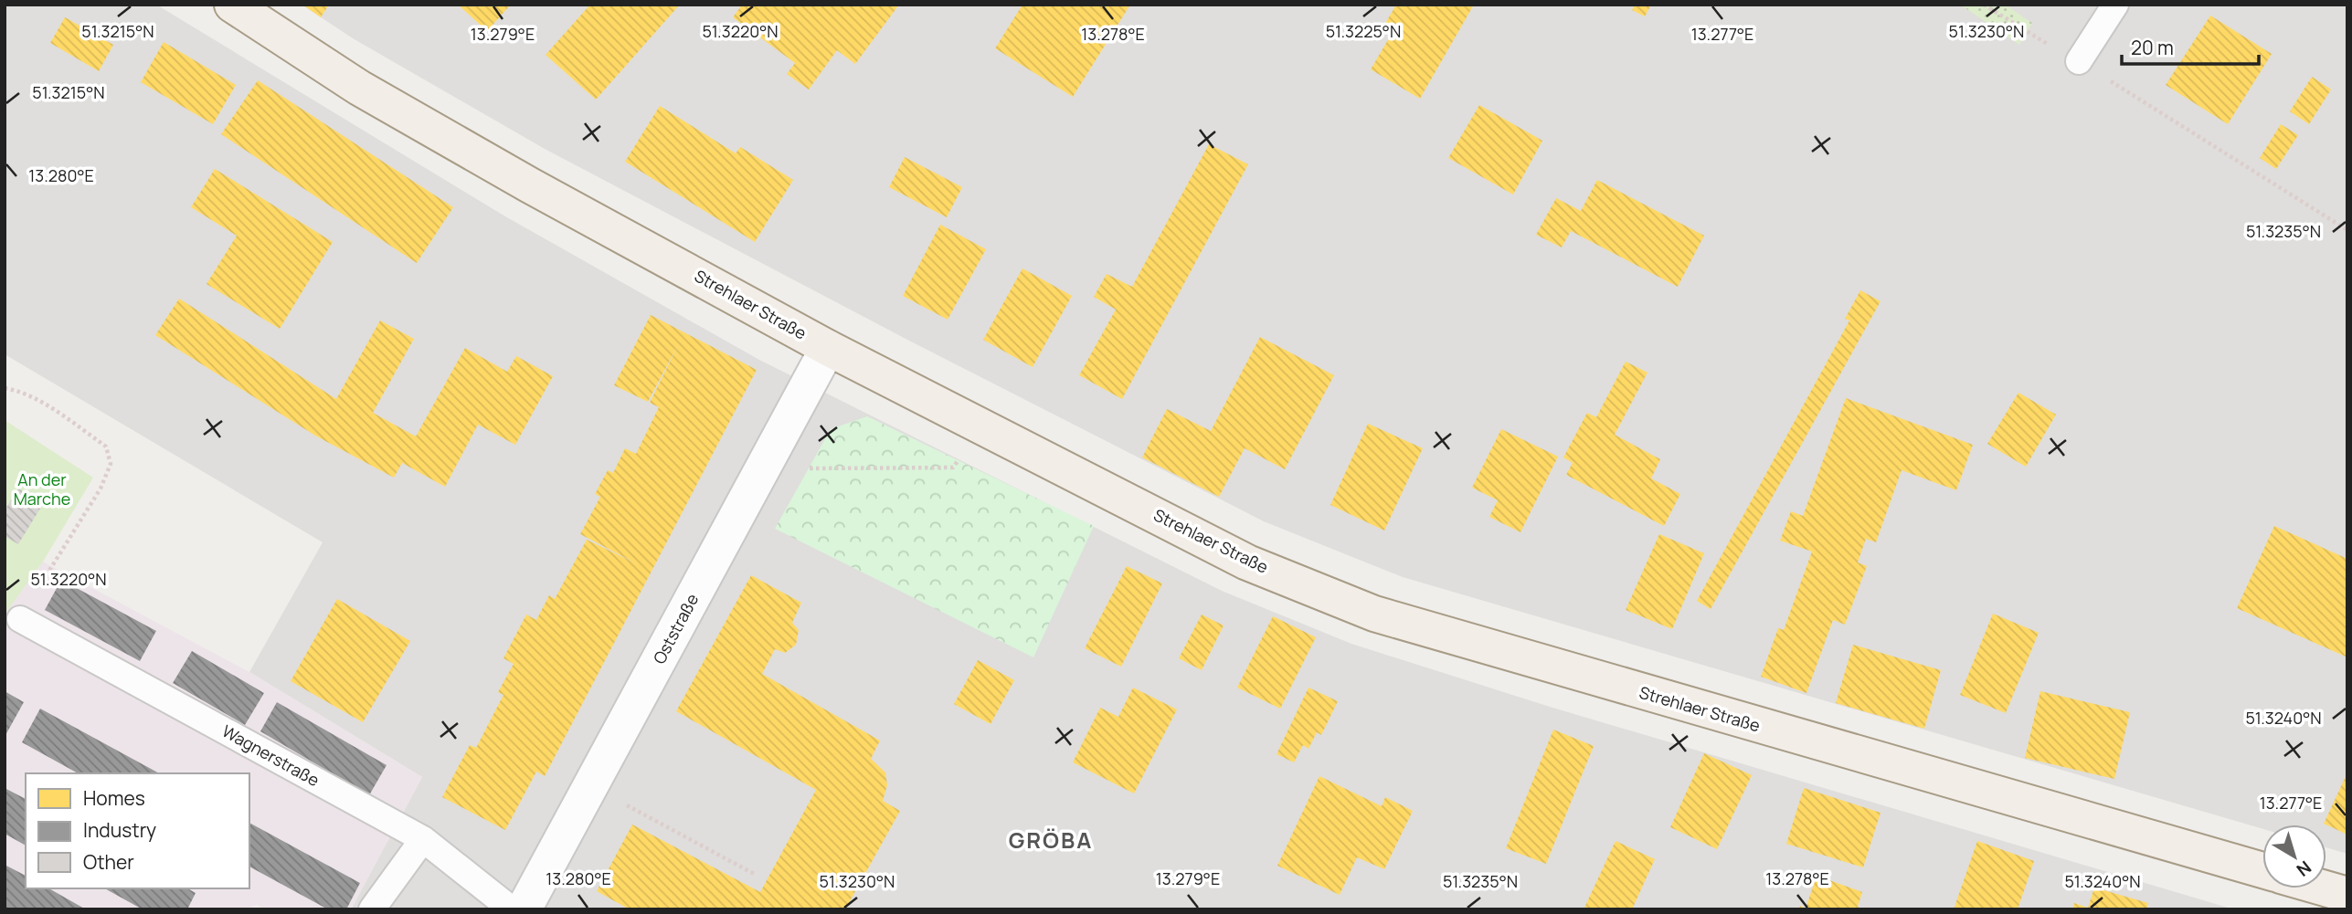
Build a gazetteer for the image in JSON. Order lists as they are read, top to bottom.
{
  "streets": {
    "main road": ["Strehlaer Straße"],
    "street": ["Oststraße"],
    "lane": ["Wagnerstraße"]
  },
  "crossings": [
    ["Strehlaer Straße", "Oststraße"]
  ],
  "districts": ["GRÖBA"],
  "parks": ["An der Marche"],
  "legend": ["Homes", "Industry", "Other"],
  "scale_bar": "20 m",
  "north": "bottom right",
  "coordinates": [
    "51.3215°N",
    "51.3220°N",
    "51.3225°N",
    "51.3230°N",
    "13.279°E",
    "13.278°E",
    "13.277°E",
    "13.280°E",
    "51.3235°N",
    "51.3240°N"
  ]
}
